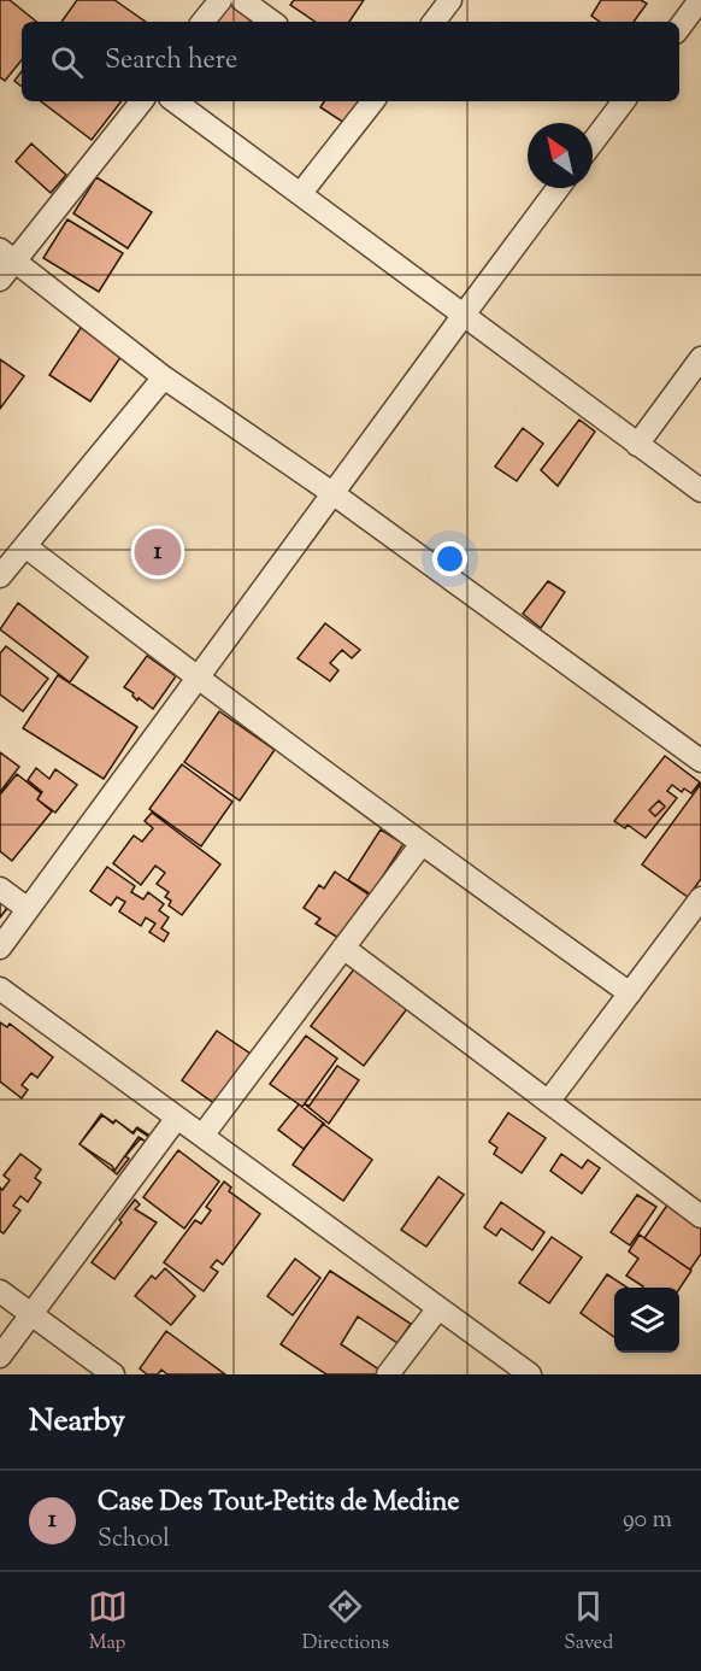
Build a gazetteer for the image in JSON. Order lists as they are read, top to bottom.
{
  "north": "top left",
  "page": {
    "search": "Search here",
    "pins": "1",
    "heading": "Nearby",
    "list": [
      {
        "mark": "1",
        "name": "Case Des Tout-Petits de Medine",
        "note": "School",
        "value": "90 m"
      }
    ],
    "nav": ["Map", "Directions", "Saved"]
  }
}
